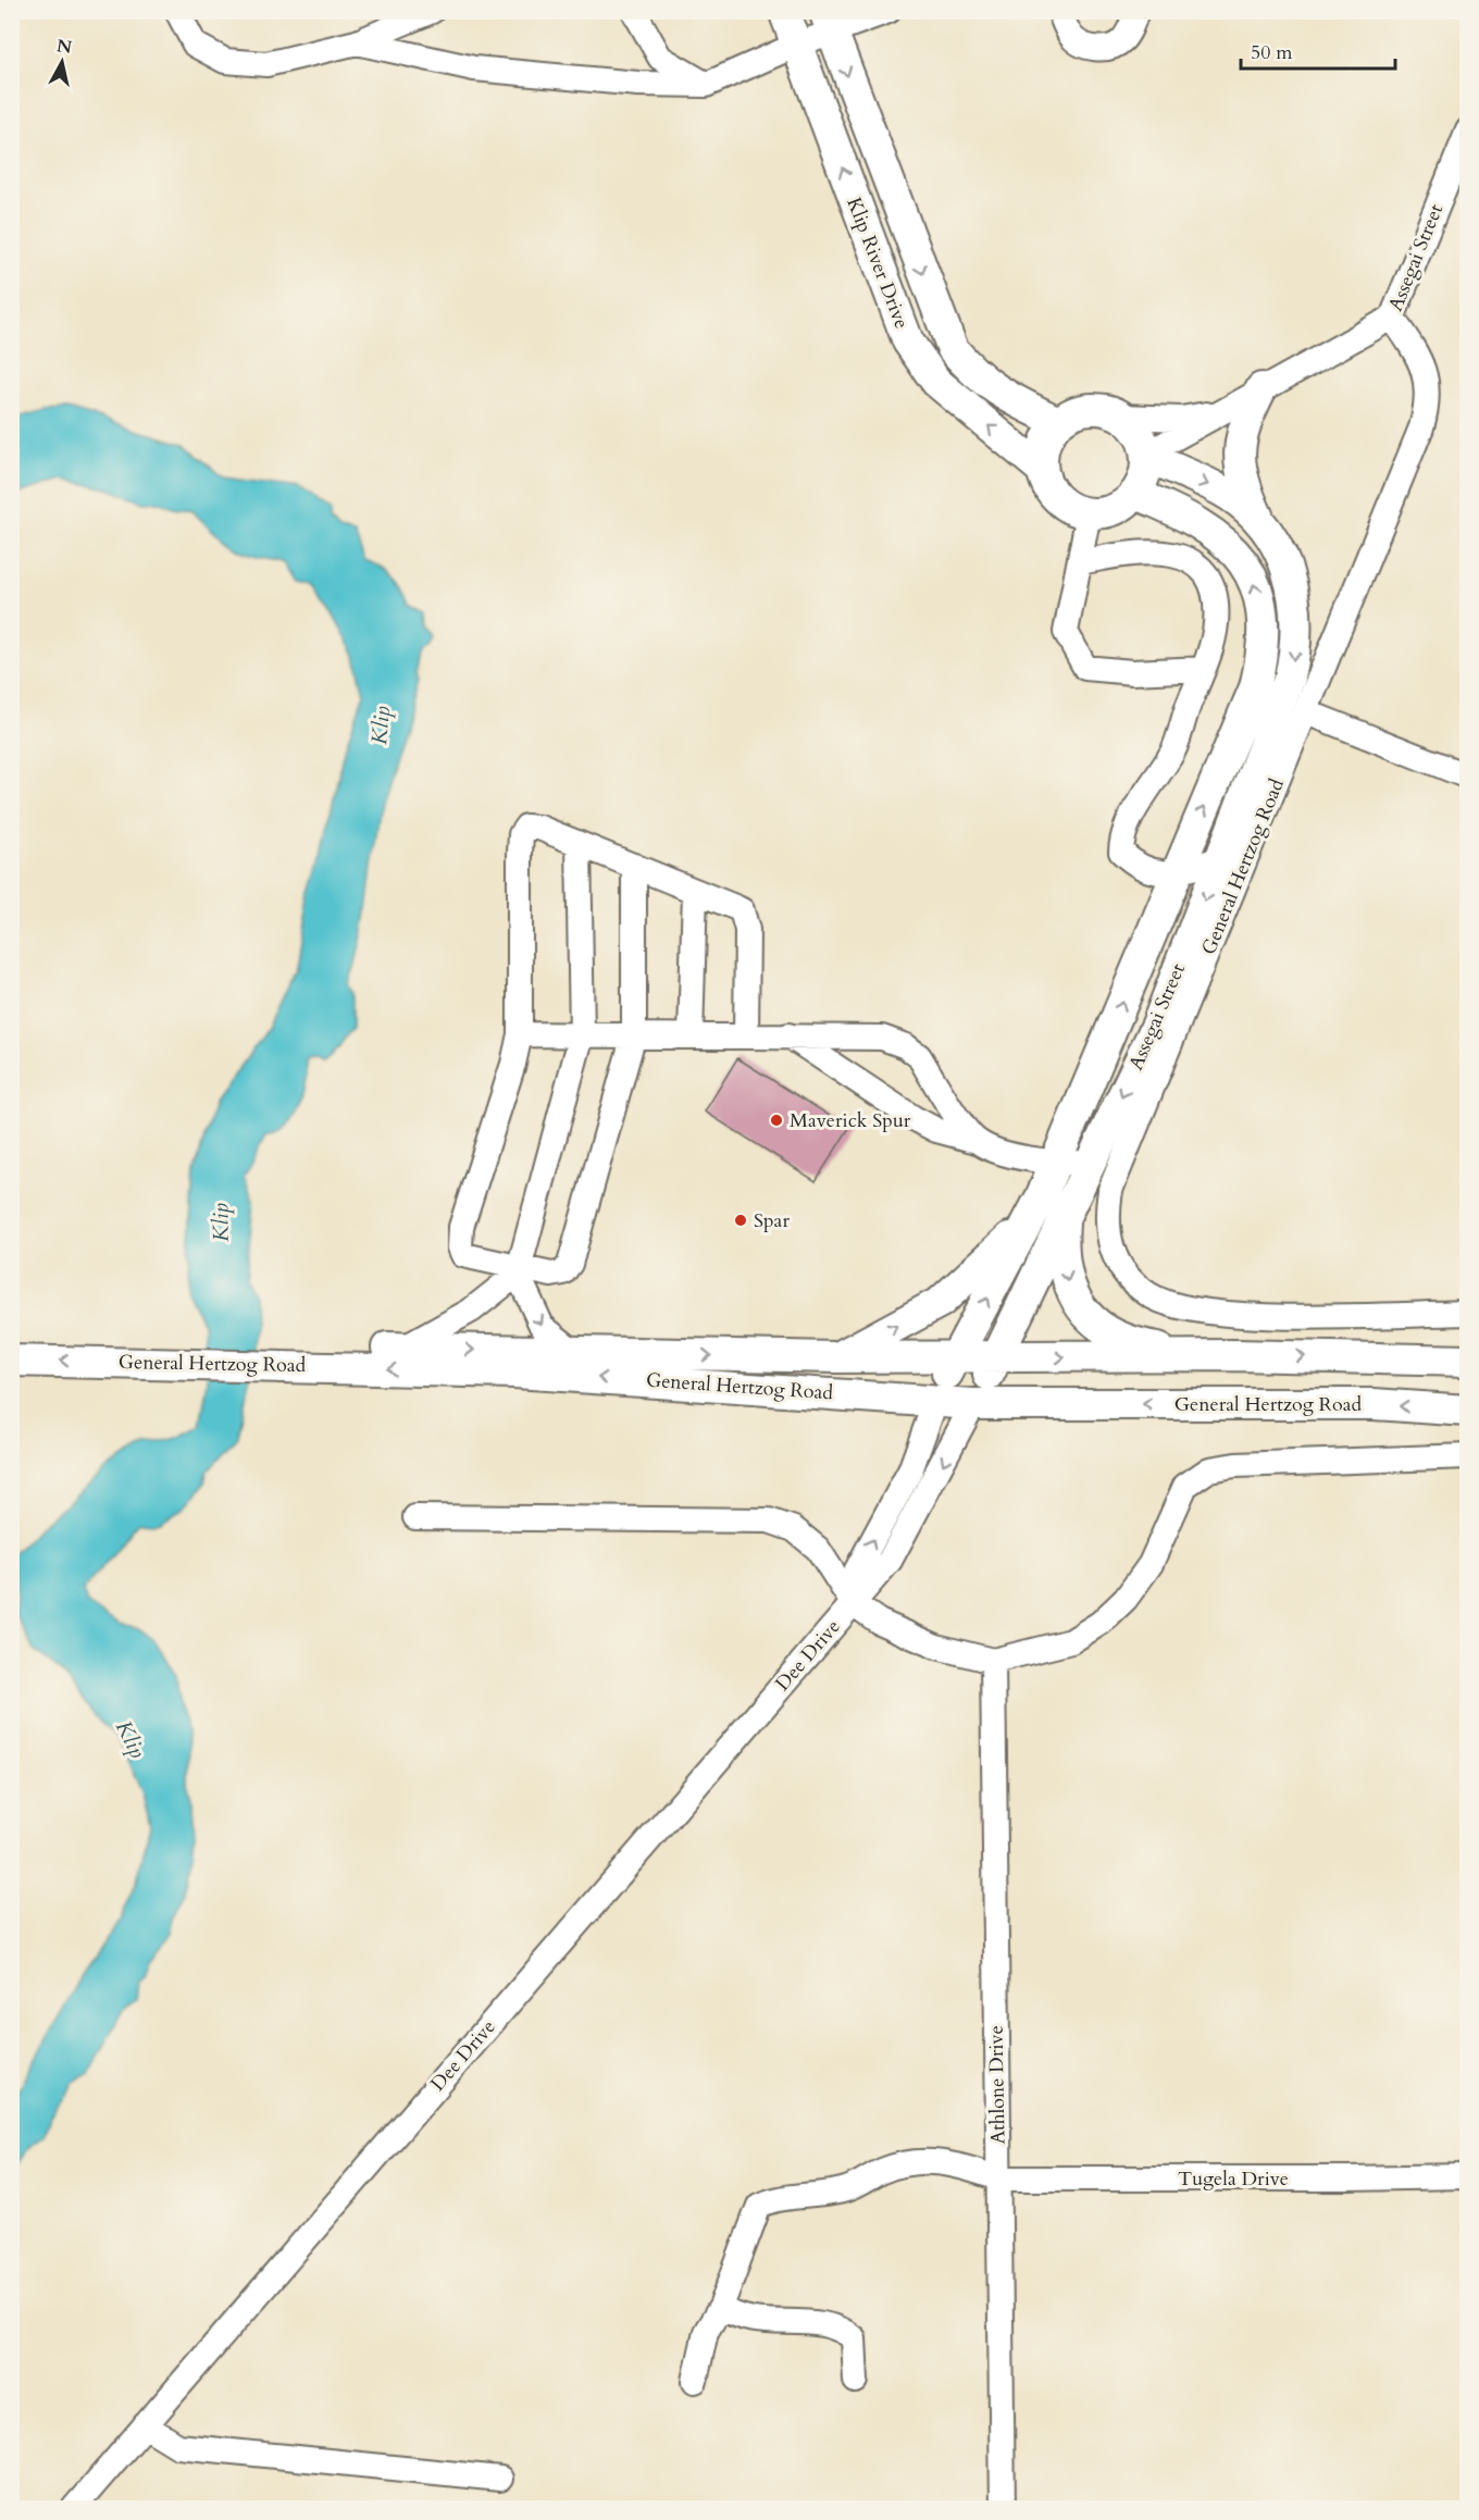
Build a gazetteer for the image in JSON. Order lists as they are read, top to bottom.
{
  "streets": {
    "main road": ["Assegai Street", "Klip River Drive", "General Hertzog Road"],
    "street": ["Dee Drive", "Athlone Drive", "Tugela Drive"]
  },
  "crossings": [
    ["Assegai Street", "Klip River Drive"],
    ["Assegai Street", "General Hertzog Road"],
    ["Assegai Street", "Dee Drive"],
    ["General Hertzog Road", "Dee Drive"],
    ["Athlone Drive", "Tugela Drive"]
  ],
  "water": ["Klip"],
  "places": ["Maverick Spur", "Spar"],
  "scale_bar": "50 m",
  "north": "top"
}
